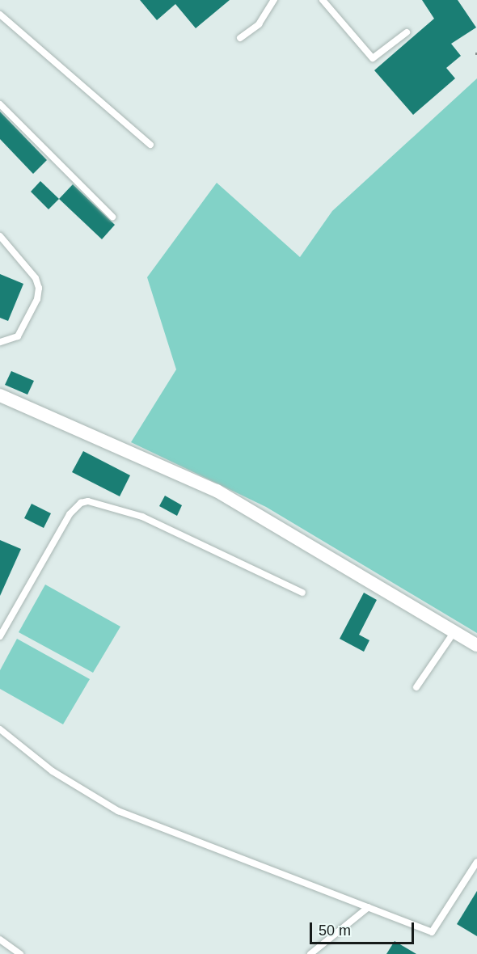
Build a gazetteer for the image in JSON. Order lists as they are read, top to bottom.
{
  "scale_bar": "50 m"
}
